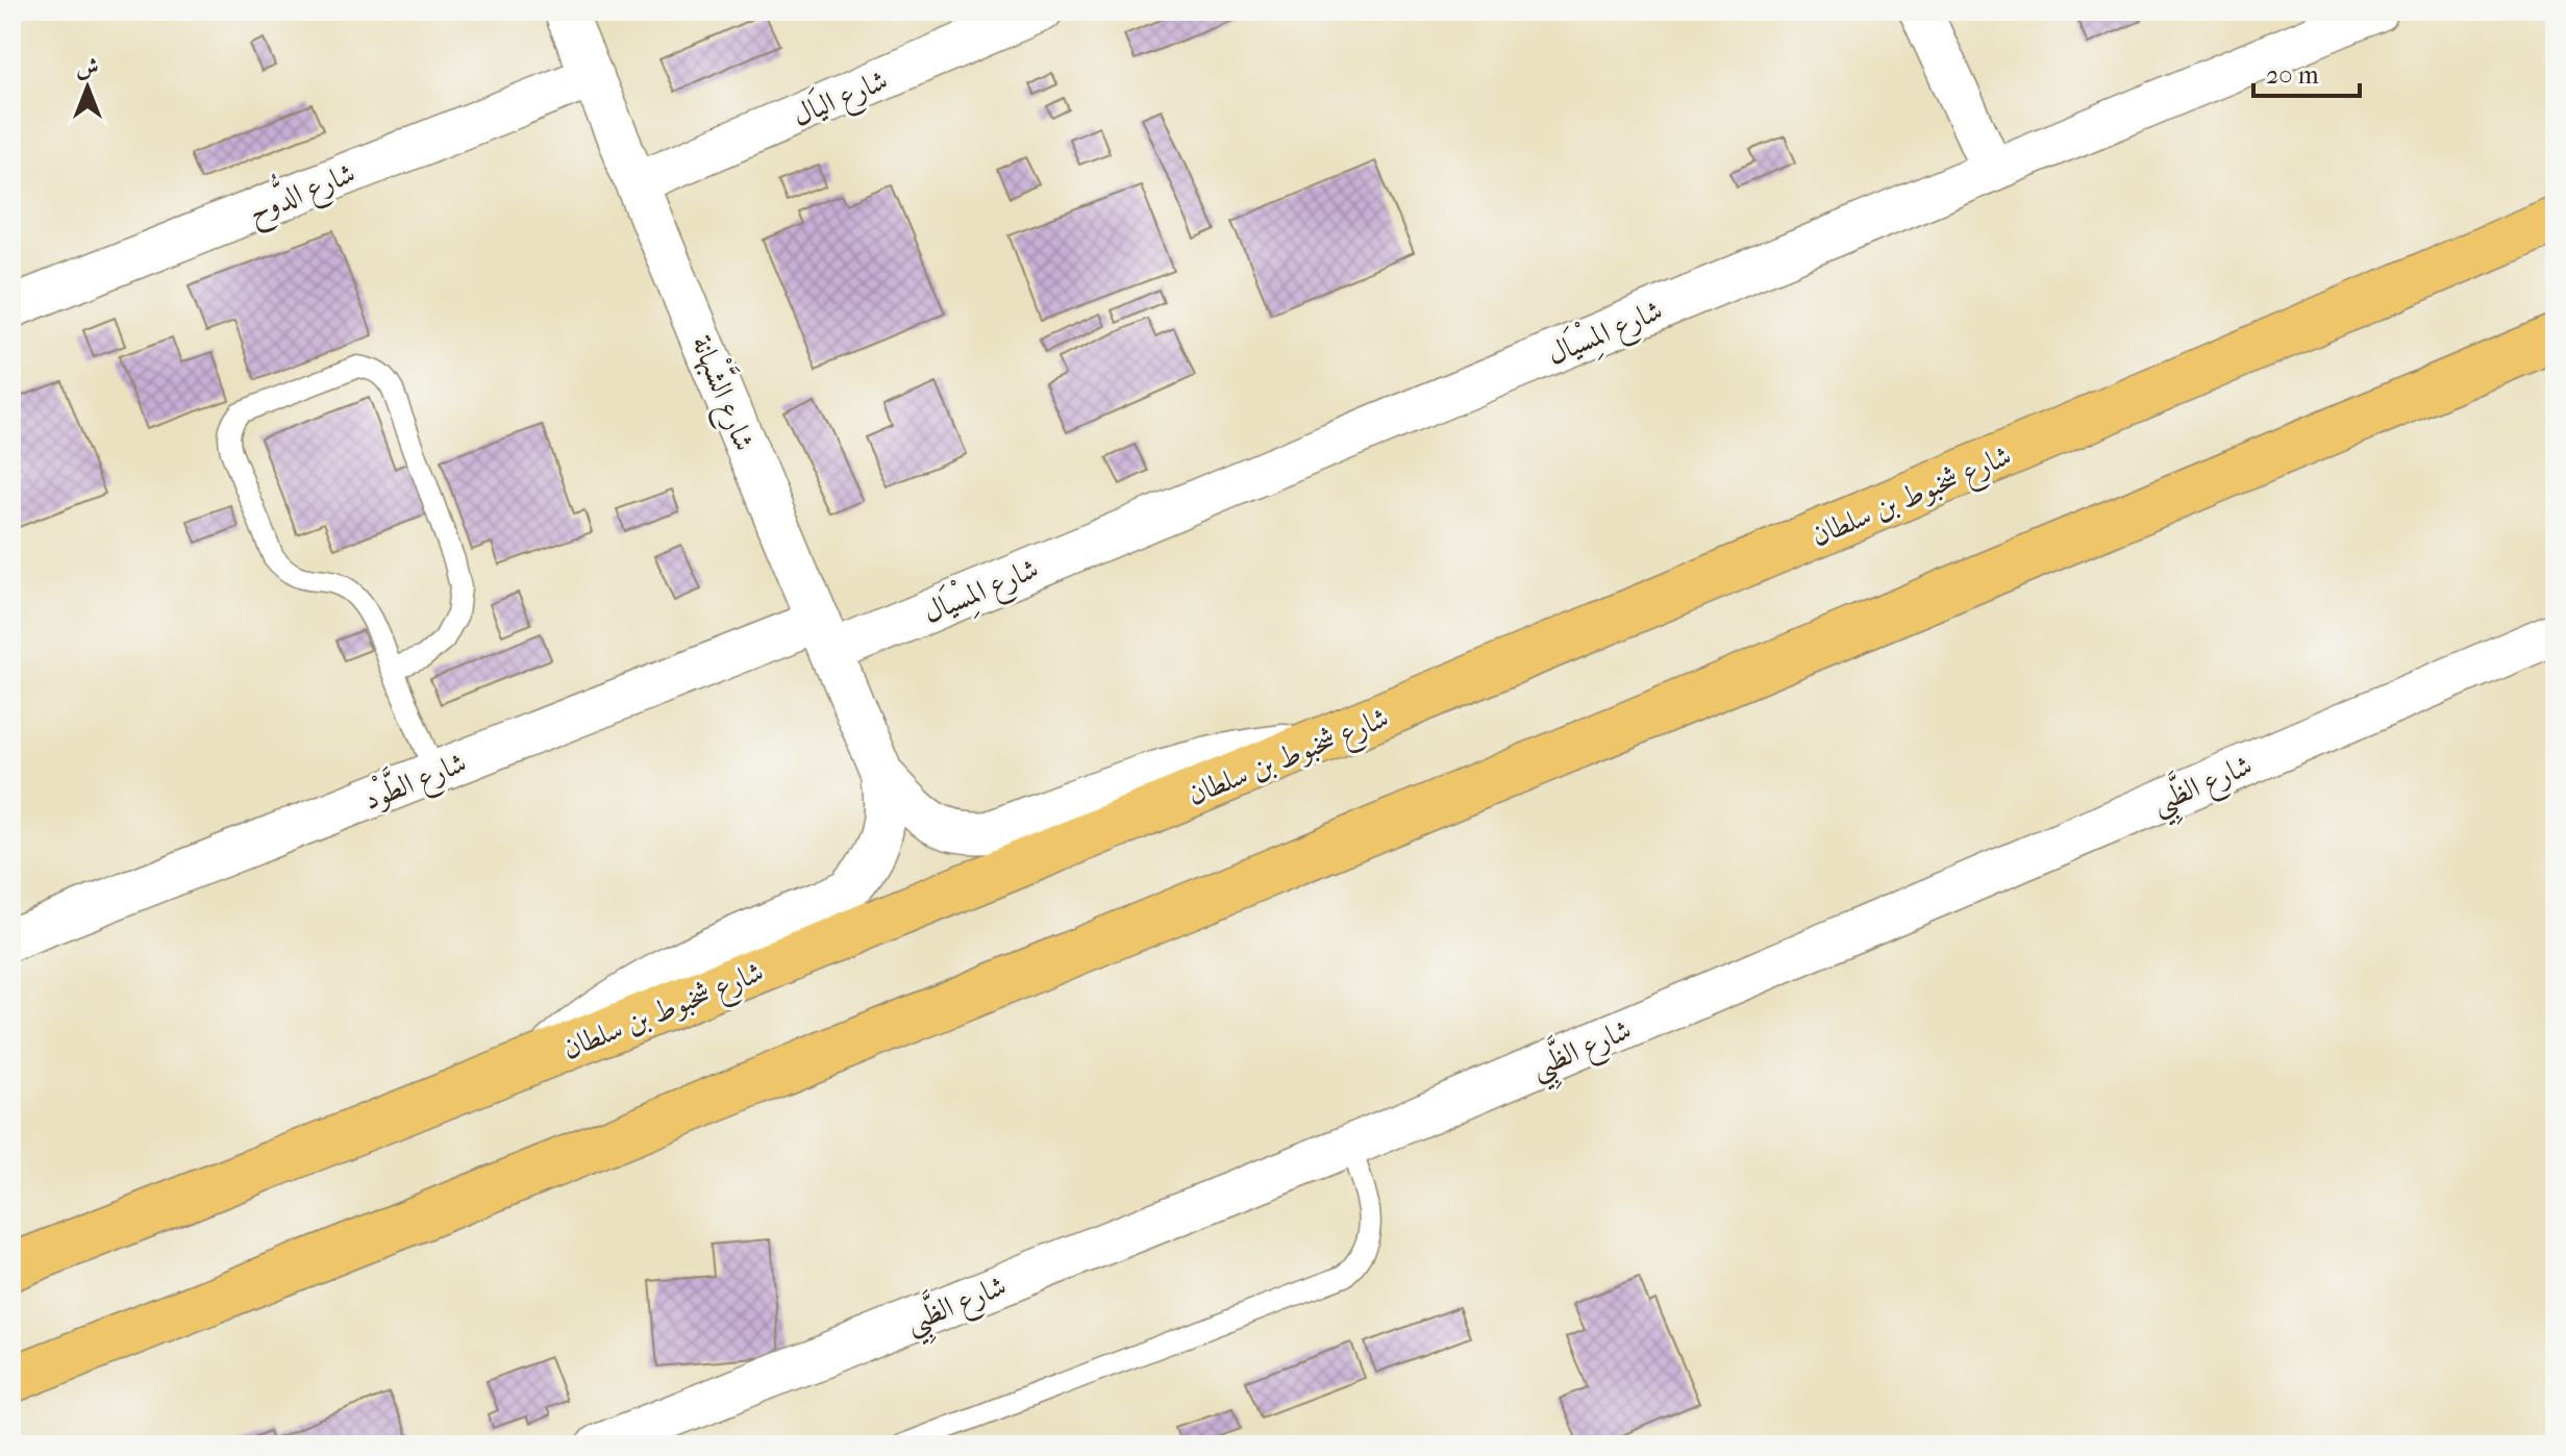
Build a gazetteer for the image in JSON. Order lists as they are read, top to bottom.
{
  "streets": {
    "main road": ["شارع شخبوط بن سلطان"],
    "street": [
      "شارع اليَال",
      "شارع الدُّوح",
      "شارع المِسْيَال",
      "شارع الشَّبْهانة",
      "شارع الطَّوْد",
      "شارع الظَّبِي"
    ]
  },
  "crossings": [
    ["شارع اليَال", "شارع الشَّبْهانة"],
    ["شارع الدُّوح", "شارع الشَّبْهانة"],
    ["شارع المِسْيَال", "شارع الشَّبْهانة"],
    ["شارع المِسْيَال", "شارع الطَّوْد"],
    ["شارع الشَّبْهانة", "شارع شخبوط بن سلطان"],
    ["شارع الشَّبْهانة", "شارع الطَّوْد"]
  ],
  "scale_bar": "20 m",
  "north": "top"
}
